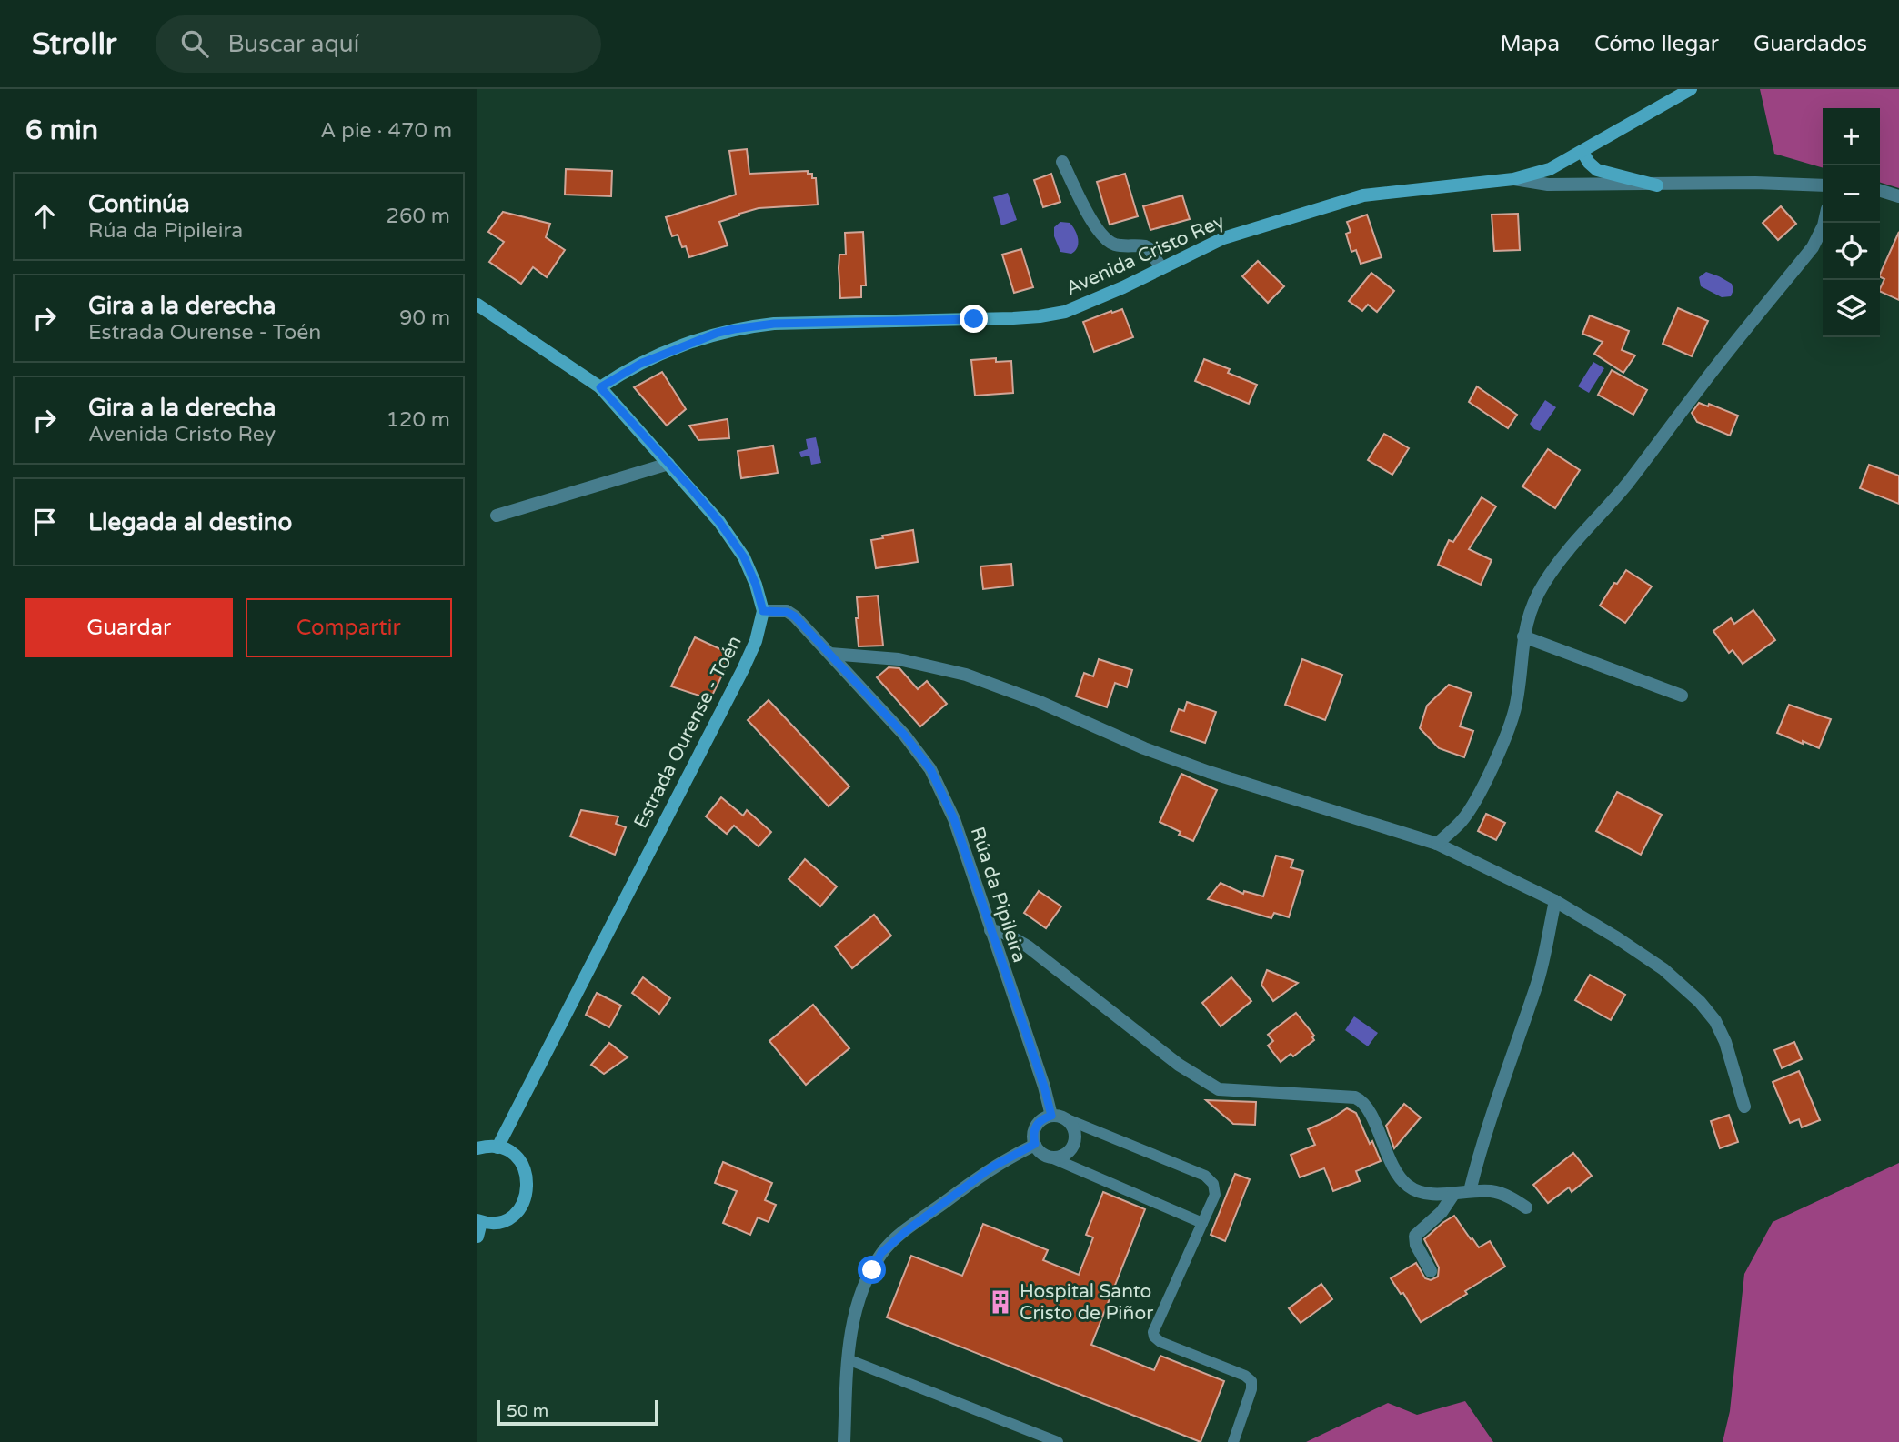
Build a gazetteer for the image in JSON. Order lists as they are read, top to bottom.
{
  "streets": {
    "street": ["Avenida Cristo Rey", "Estrada Ourense - Toén", "Rúa da Pipileira"]
  },
  "crossings": [
    ["Estrada Ourense - Toén", "Rúa da Pipileira"]
  ],
  "places": {
    "building": ["Hospital Santo Cristo de Piñor"]
  },
  "scale_bar": "50 m",
  "page": {
    "header": "Strollr",
    "search": "Buscar aquí",
    "nav": ["Mapa", "Cómo llegar", "Guardados"],
    "heading": ["6 min", "A pie · 470 m"],
    "map_buttons": ["+", "−"],
    "list": [
      ["Continúa", "Rúa da Pipileira", "260 m"],
      ["Gira a la derecha", "Estrada Ourense - Toén", "90 m"],
      ["Gira a la derecha", "Avenida Cristo Rey", "120 m"],
      "Llegada al destino"
    ],
    "buttons": ["Guardar", "Compartir"],
    "scale": "50 m"
  }
}
